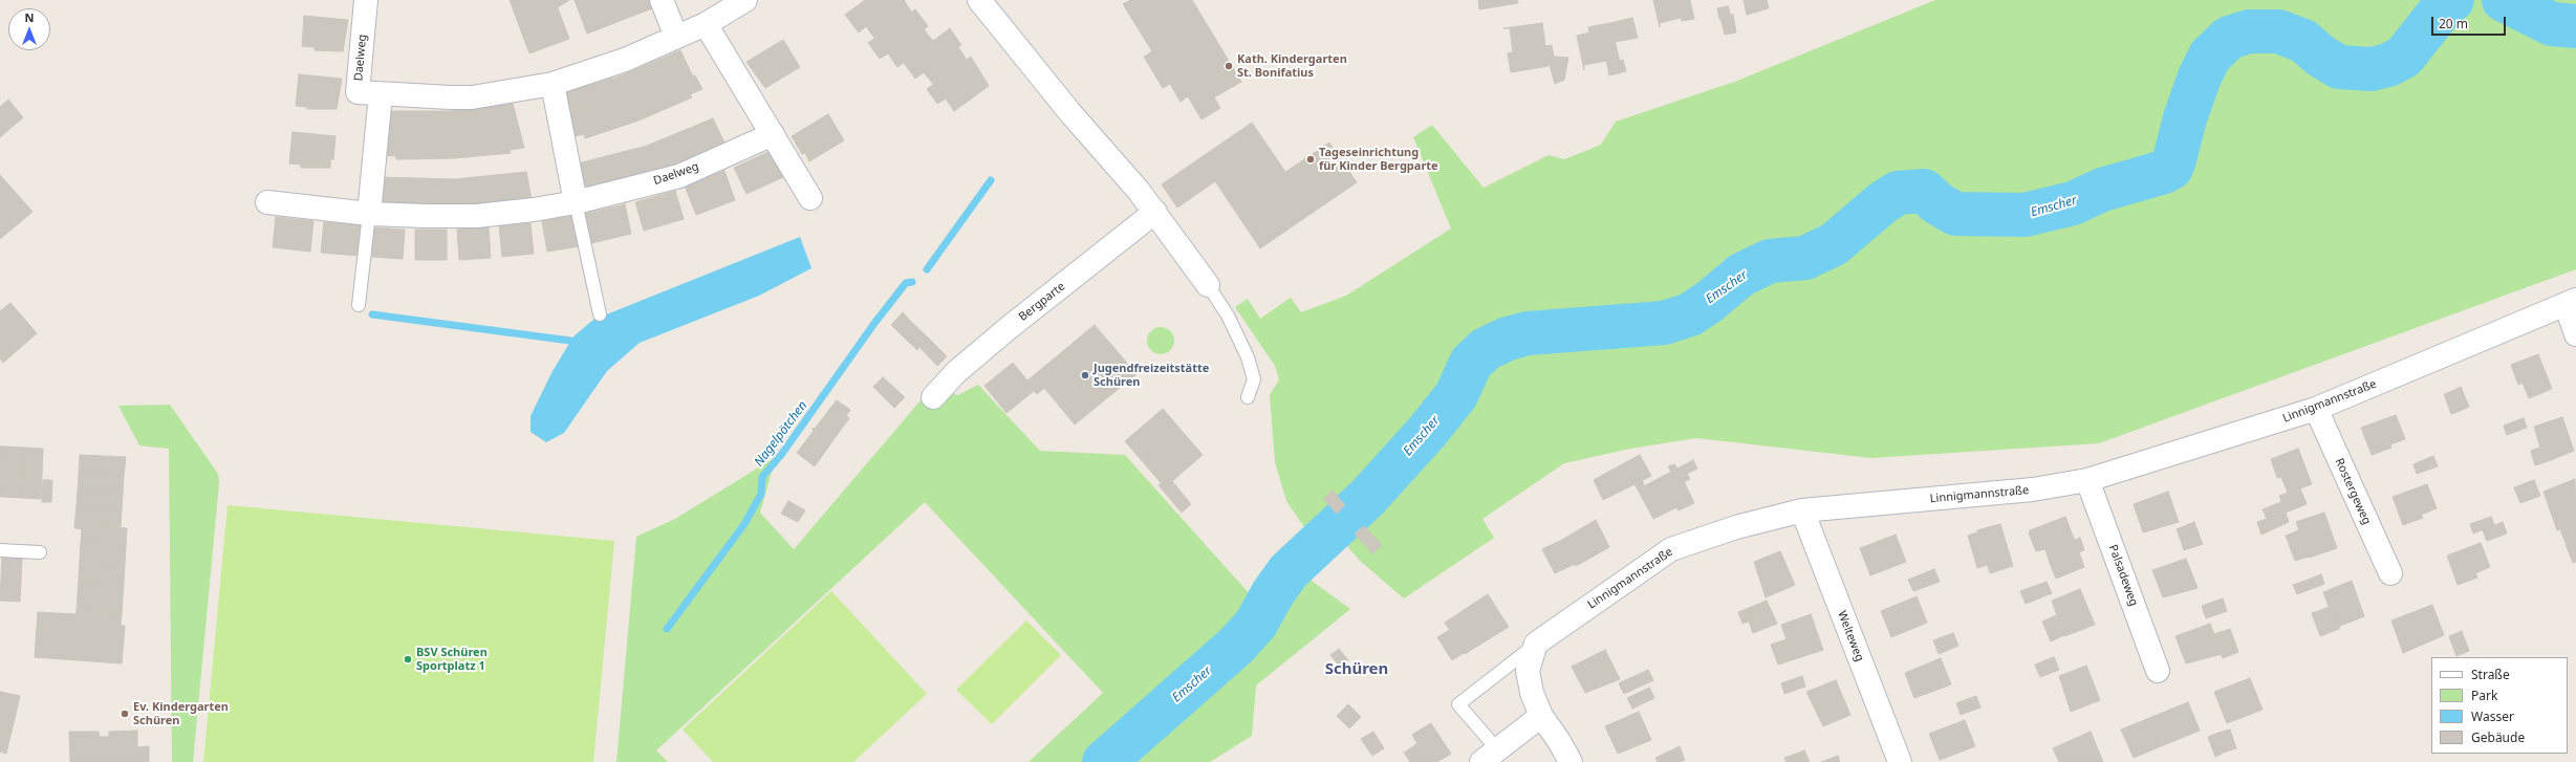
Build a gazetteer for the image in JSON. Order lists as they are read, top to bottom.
{
  "streets": {
    "street": [
      "Daelweg",
      "Bergparte",
      "Linnigmannstraße",
      "Rostergeweg",
      "Palsadeweg",
      "Welteweg"
    ]
  },
  "crossings": [
    ["Linnigmannstraße", "Rostergeweg"],
    ["Linnigmannstraße", "Palsadeweg"],
    ["Linnigmannstraße", "Welteweg"]
  ],
  "districts": ["Schüren"],
  "water": ["Emscher", "Nagelpötchen"],
  "places": [
    "Kath. Kindergarten St. Bonifatius",
    "Tageseinrichtung für Kinder Bergparte",
    "Jugendfreizeitstätte Schüren",
    "BSV Schüren Sportplatz 1",
    "Ev. Kindergarten Schüren"
  ],
  "legend": [
    "Straße",
    "Park",
    "Wasser",
    "Gebäude"
  ],
  "scale_bar": "20 m",
  "north": "top"
}
